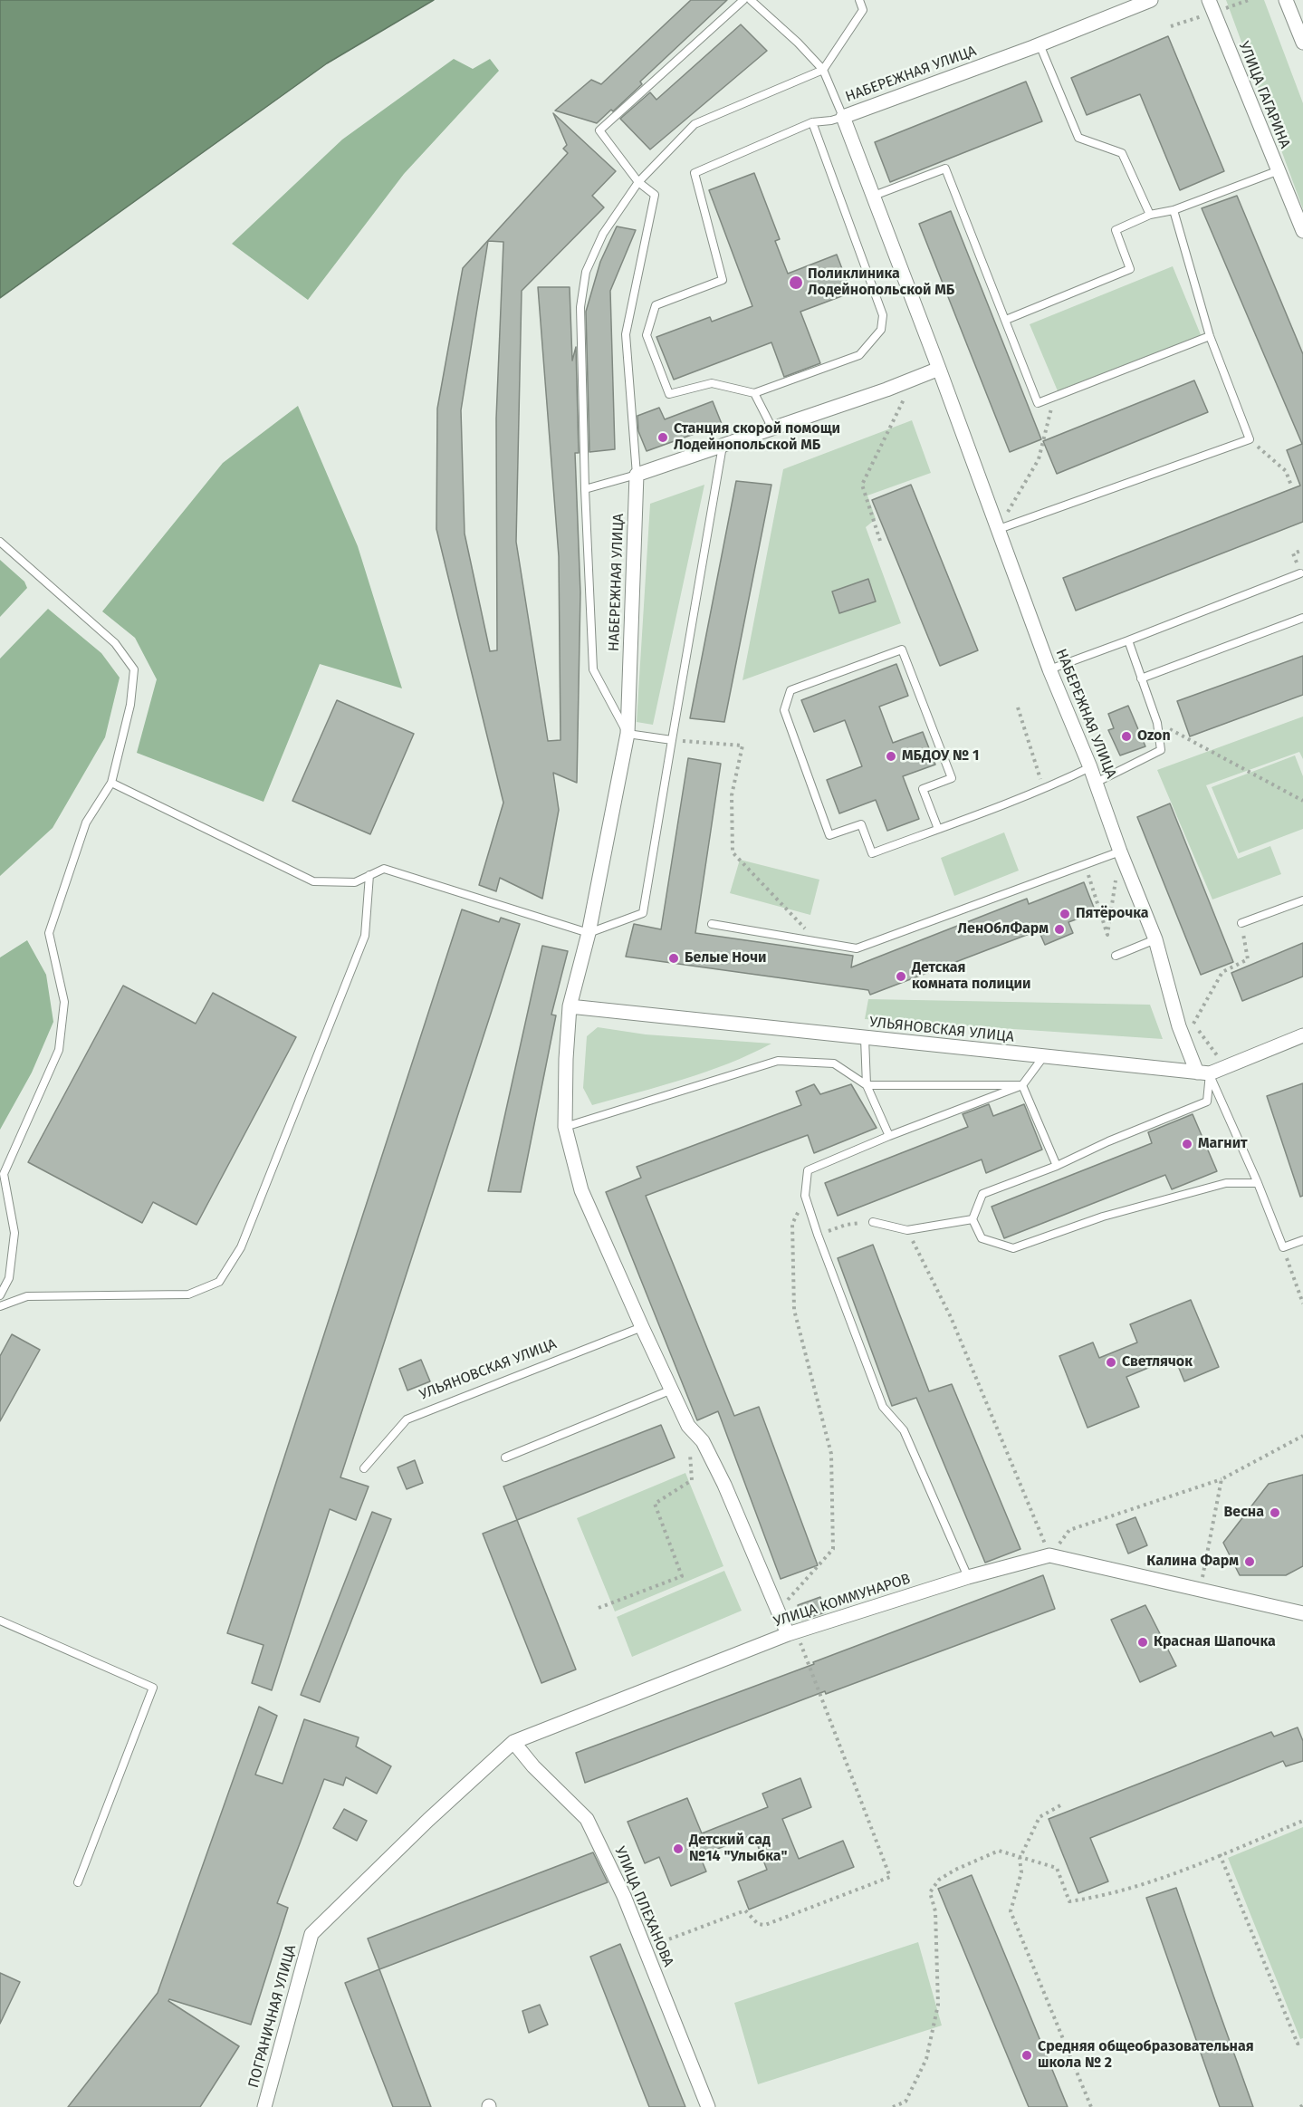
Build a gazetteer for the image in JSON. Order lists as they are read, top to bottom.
{
  "streets": {
    "street": [
      "НАБЕРЕЖНАЯ УЛИЦА",
      "УЛИЦА ГАГАРИНА",
      "УЛЬЯНОВСКАЯ УЛИЦА",
      "УЛИЦА КОММУНАРОВ",
      "УЛИЦА ПЛЕХАНОВА",
      "ПОГРАНИЧНАЯ УЛИЦА"
    ]
  },
  "crossings": [
    ["НАБЕРЕЖНАЯ УЛИЦА", "УЛЬЯНОВСКАЯ УЛИЦА"],
    ["НАБЕРЕЖНАЯ УЛИЦА", "УЛИЦА КОММУНАРОВ"],
    ["УЛИЦА КОММУНАРОВ", "УЛИЦА ПЛЕХАНОВА"],
    ["УЛИЦА КОММУНАРОВ", "ПОГРАНИЧНАЯ УЛИЦА"]
  ],
  "places": [
    "Поликлиника Лодейнопольской МБ",
    "Станция скорой помощи Лодейнопольской МБ",
    "Ozon",
    "МБДОУ № 1",
    "Пятёрочка",
    "ЛенОблФарм",
    "Белые Ночи",
    "Детская комната полиции",
    "Магнит",
    "Светлячок",
    "Весна",
    "Калина Фарм",
    "Красная Шапочка",
    "Детский сад №14 \"Улыбка\"",
    "Средняя общеобразовательная школа № 2"
  ]
}
